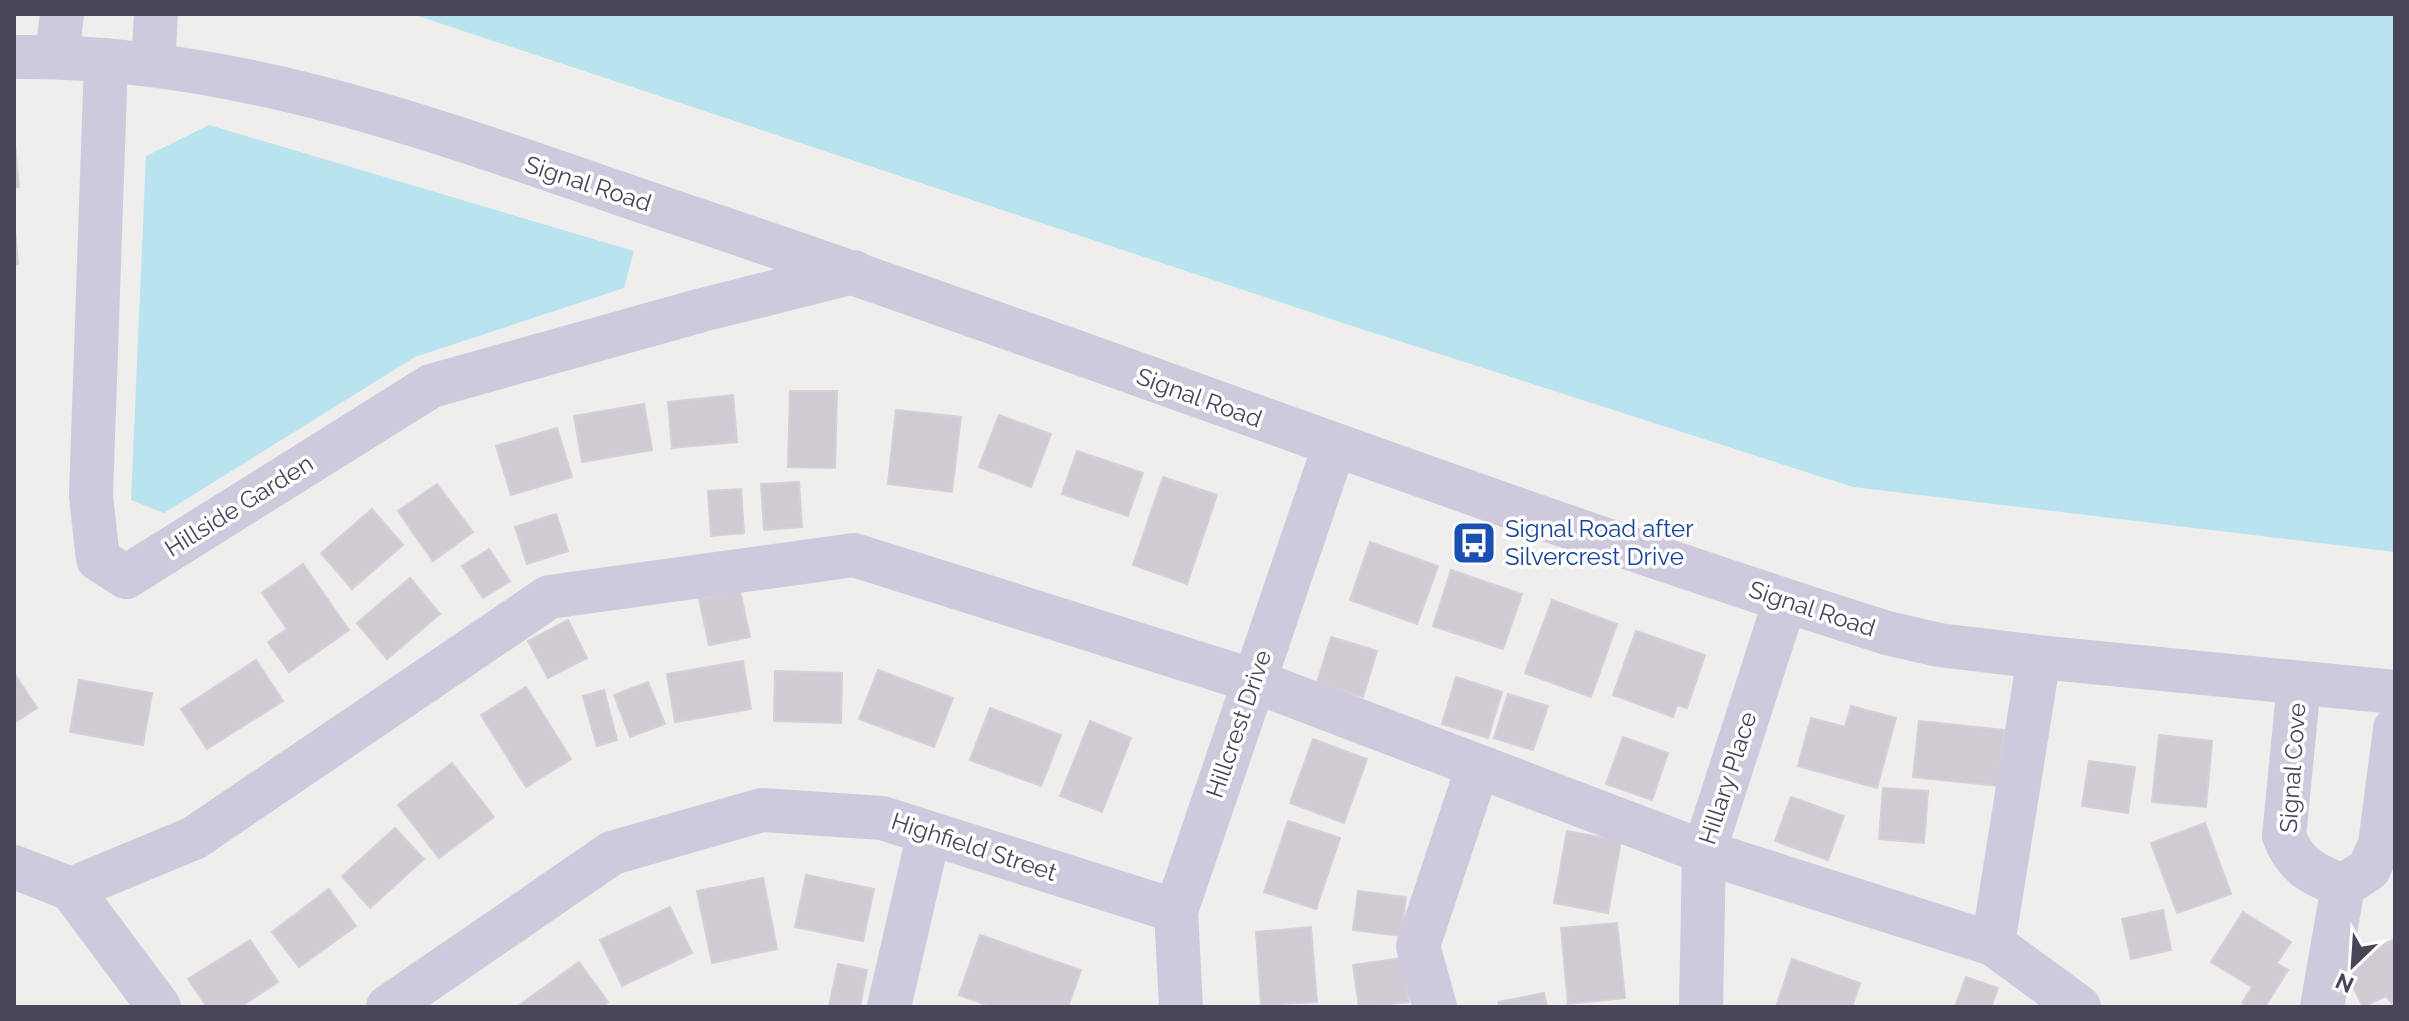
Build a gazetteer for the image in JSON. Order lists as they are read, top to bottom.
{
  "streets": {
    "street": [
      "Signal Road",
      "Hillside Garden",
      "Hillcrest Drive",
      "Signal Cove",
      "Hillary Place",
      "Highfield Street"
    ]
  },
  "crossings": [
    ["Signal Road", "Hillside Garden"],
    ["Signal Road", "Hillcrest Drive"],
    ["Signal Road", "Signal Cove"],
    ["Signal Road", "Hillary Place"],
    ["Hillcrest Drive", "Highfield Street"]
  ],
  "places": {
    "bus stop": ["Signal Road after Silvercrest Drive"]
  },
  "north": "bottom left"
}
